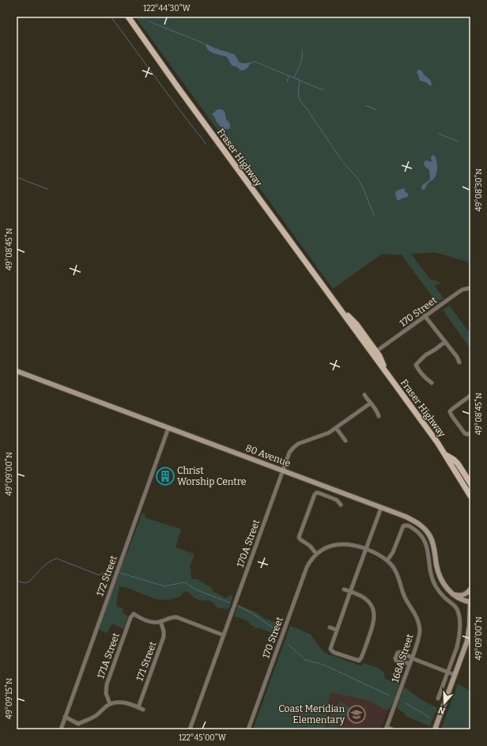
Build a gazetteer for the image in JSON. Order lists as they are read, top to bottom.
{
  "streets": {
    "main road": ["Fraser Highway", "80 Avenue"],
    "street": [
      "170 Street",
      "170A Street",
      "172 Street",
      "171A Street",
      "168A Street",
      "171 Street"
    ]
  },
  "crossings": [
    ["Fraser Highway", "170 Street"],
    ["170 Street", "168A Street"],
    ["80 Avenue", "170A Street"],
    ["80 Avenue", "172 Street"],
    ["171A Street", "171 Street"]
  ],
  "places": {
    "building": ["Christ Worship Centre"],
    "school or university": ["Coast Meridian Elementary"]
  },
  "north": "bottom",
  "coordinates": [
    "122°44'30\"W",
    "49°08'30\"N",
    "49°08'45\"N",
    "49°09'00\"N",
    "49°09'15\"N",
    "122°45'00\"W"
  ]
}
